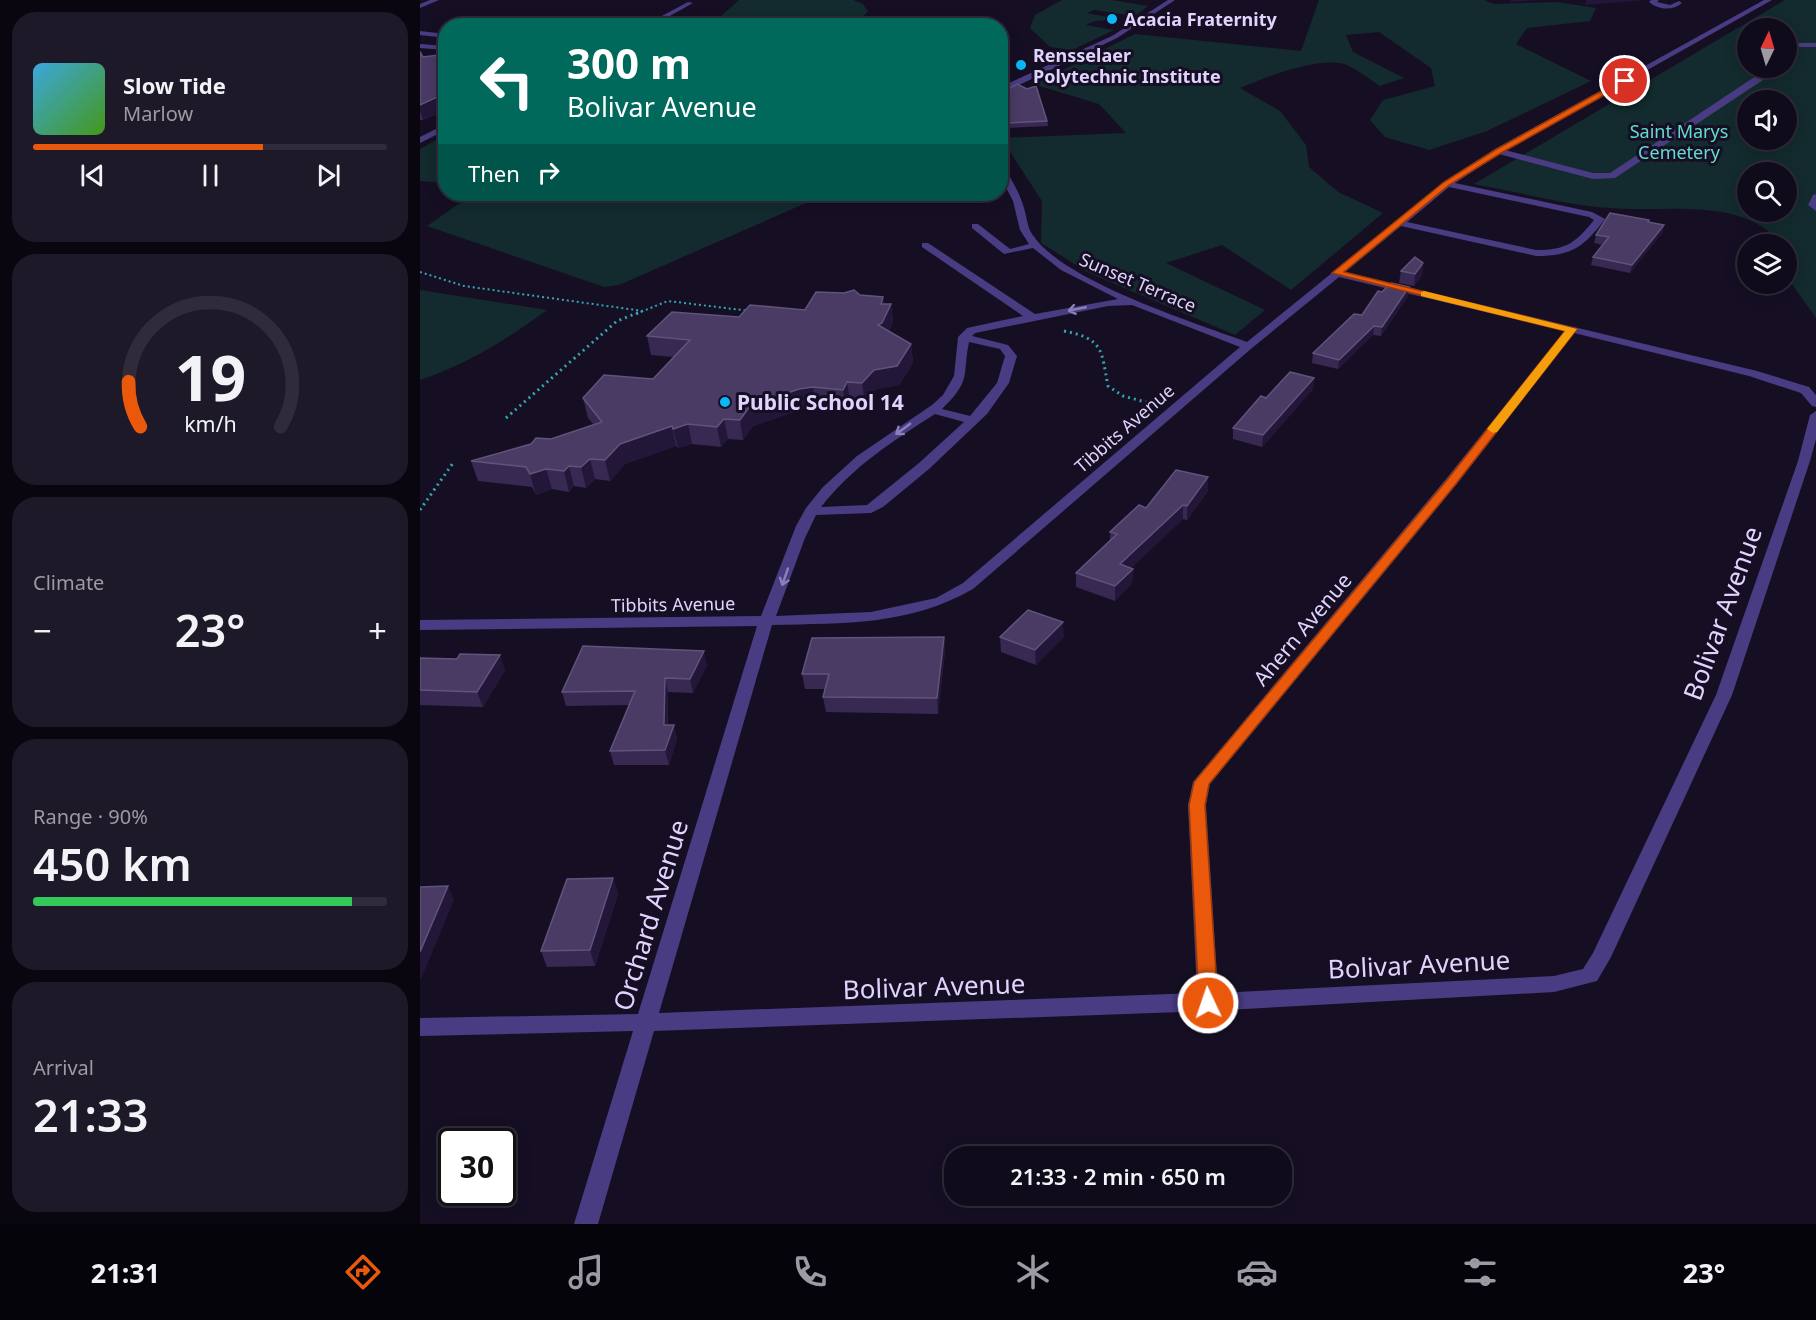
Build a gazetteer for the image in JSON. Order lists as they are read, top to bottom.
{
  "streets": {
    "street": [
      "Sunset Terrace",
      "Tibbits Avenue",
      "Bolivar Avenue",
      "Ahern Avenue",
      "Orchard Avenue"
    ]
  },
  "crossings": [
    ["Sunset Terrace", "Tibbits Avenue"],
    ["Tibbits Avenue", "Orchard Avenue"],
    ["Bolivar Avenue", "Ahern Avenue"],
    ["Bolivar Avenue", "Orchard Avenue"]
  ],
  "parks": ["Saint Marys Cemetery"],
  "places": ["Acacia Fraternity", "Rensselaer Polytechnic Institute", "Public School 14"],
  "north": "top",
  "page": {
    "turn": ["300 m", "Bolivar Avenue"],
    "song": ["Slow Tide", "Marlow"],
    "then": "Then",
    "tile": [
      "Climate",
      ["Range · 90%", "450 km"],
      ["Arrival", "21:33"]
    ],
    "heat": ["−", "23°", "+"],
    "limit": "30",
    "trip": "21:33 · 2 min · 650 m",
    "tabs": ["21:31", "23°"],
    "gauge": ["19", "km/h"]
  }
}
